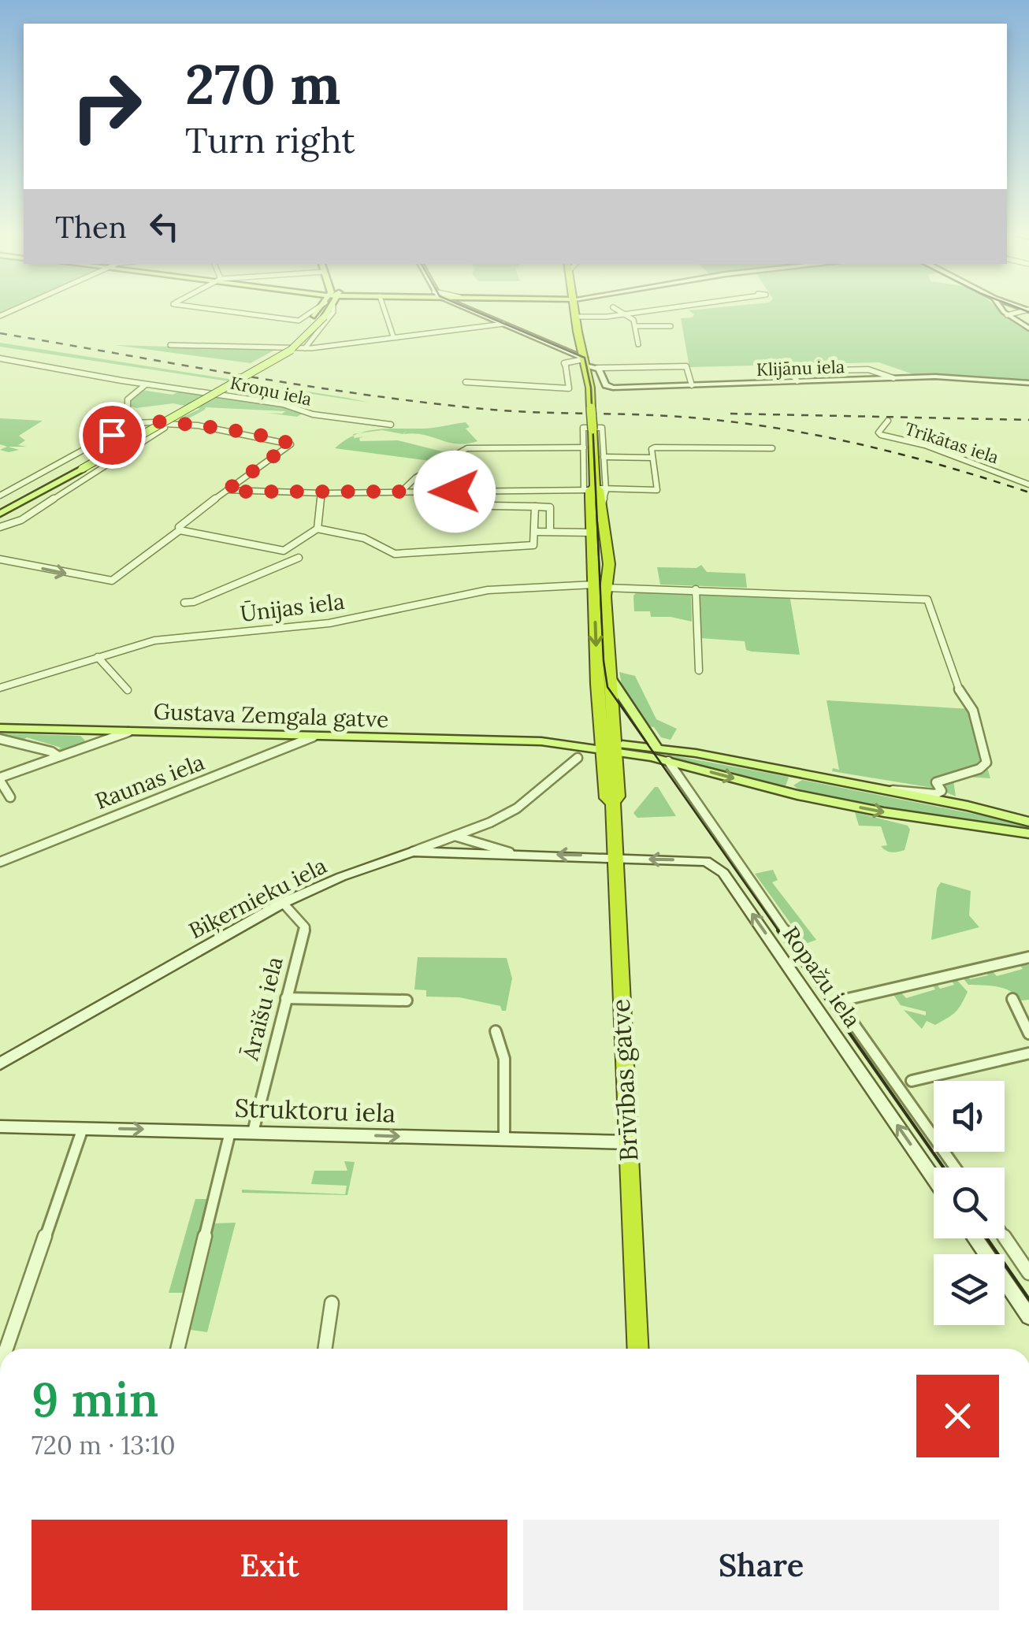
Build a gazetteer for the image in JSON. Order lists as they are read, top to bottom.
{
  "streets": {
    "highway": ["Brīvības gatve"],
    "main road": ["Gustava Zemgala gatve"],
    "street": [
      "Klijānu iela",
      "Kroņu iela",
      "Trikātas iela",
      "Ūnijas iela",
      "Raunas iela",
      "Biķernieku iela",
      "Ropažu iela",
      "Āraišu iela",
      "Struktoru iela"
    ]
  },
  "crossings": [
    ["Ūnijas iela", "Gustava Zemgala gatve"],
    ["Ūnijas iela", "Brīvības gatve"],
    ["Gustava Zemgala gatve", "Raunas iela"],
    ["Gustava Zemgala gatve", "Ropažu iela"],
    ["Gustava Zemgala gatve", "Brīvības gatve"],
    ["Biķernieku iela", "Ropažu iela"],
    ["Biķernieku iela", "Āraišu iela"],
    ["Ropažu iela", "Brīvības gatve"],
    ["Āraišu iela", "Struktoru iela"],
    ["Brīvības gatve", "Struktoru iela"]
  ],
  "one_way": ["Struktoru iela"],
  "page": {
    "turn": ["270 m", "Turn right"],
    "then": "Then",
    "heading": ["9 min", "720 m · 13:10"],
    "buttons": ["Exit", "Share"]
  }
}
